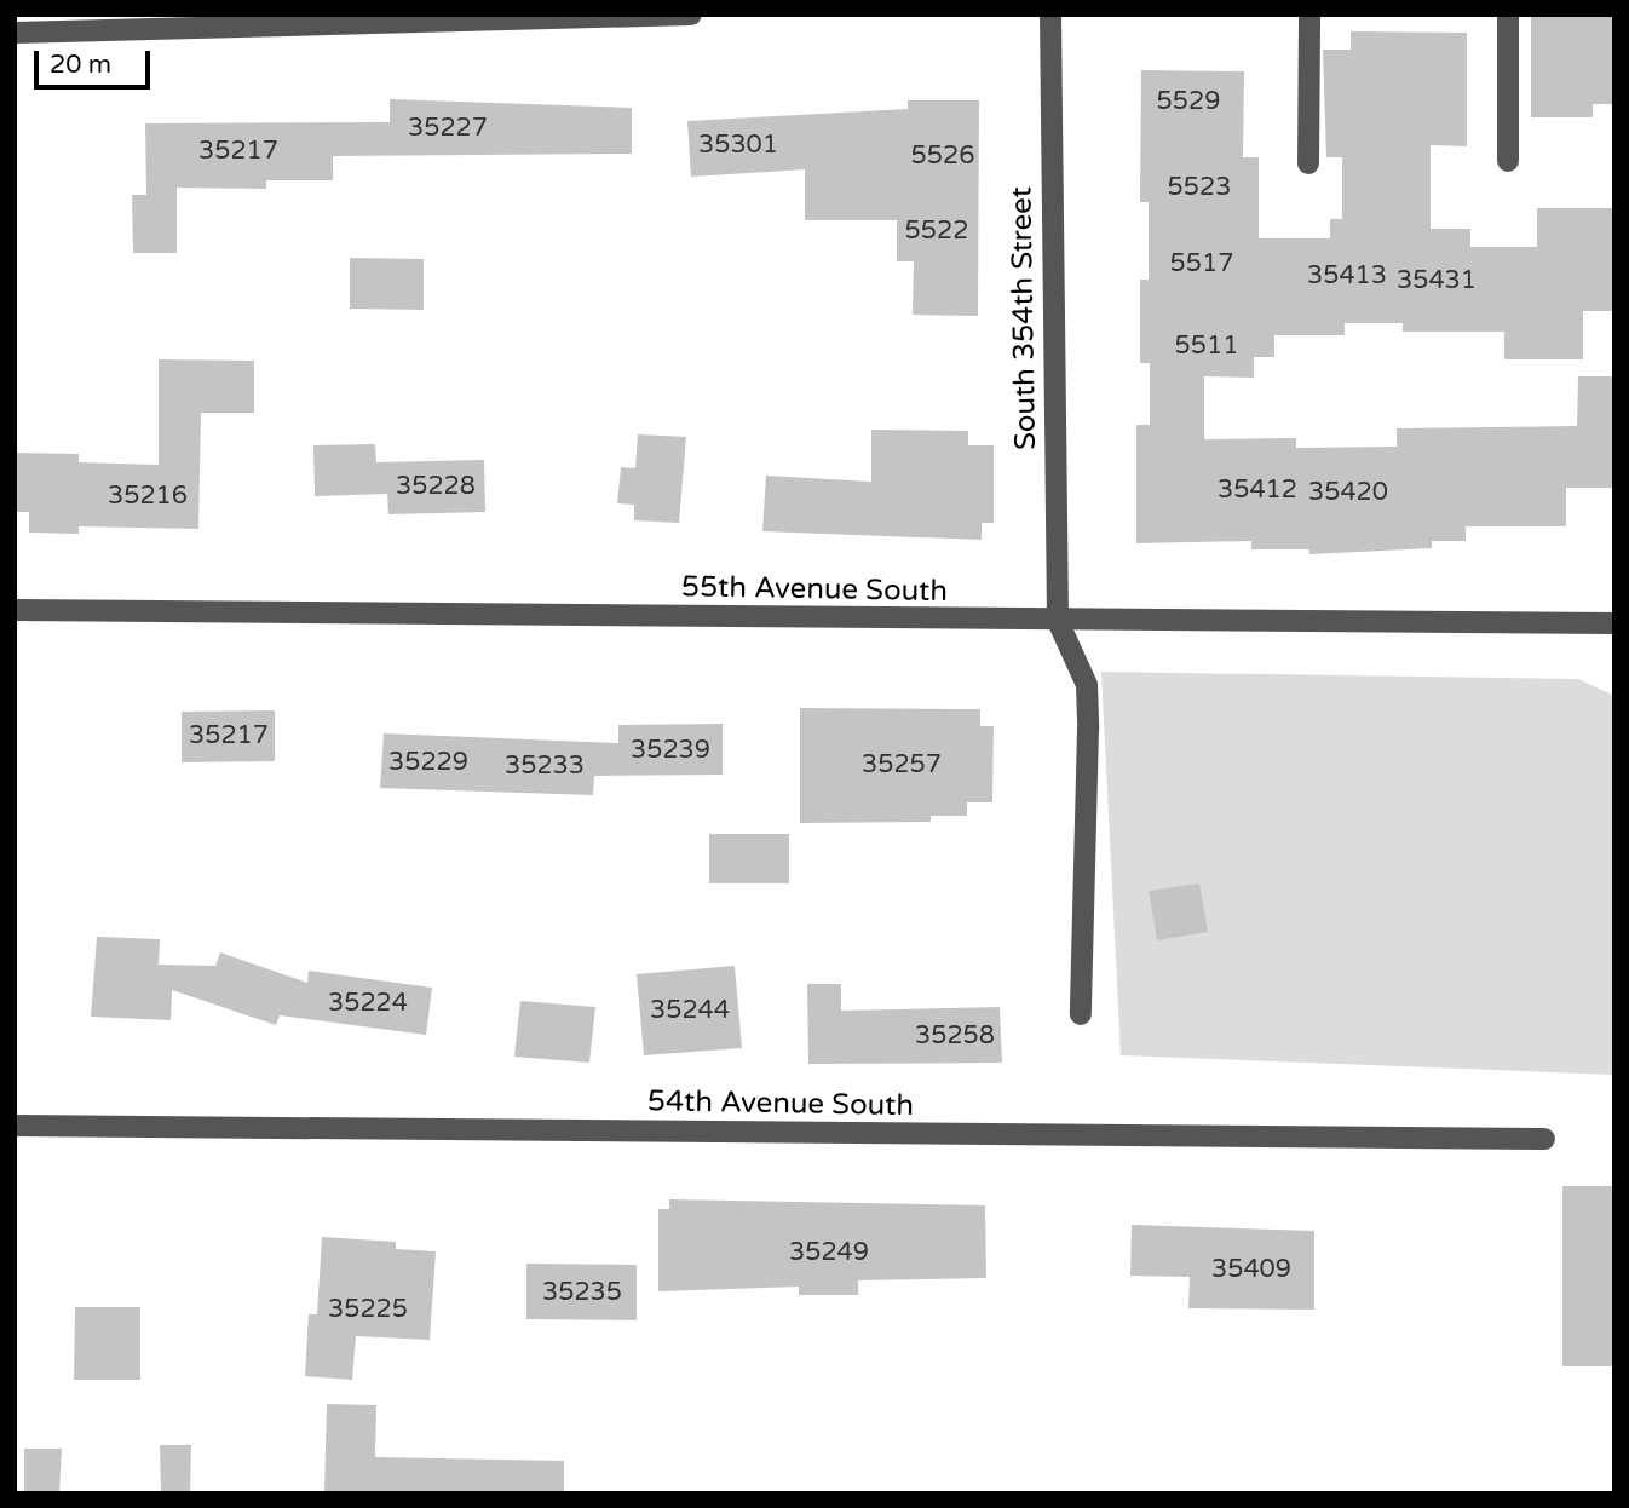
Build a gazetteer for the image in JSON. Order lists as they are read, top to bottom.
{
  "streets": {
    "street": ["South 354th Street", "55th Avenue South", "54th Avenue South"]
  },
  "crossings": [
    ["South 354th Street", "55th Avenue South"]
  ],
  "house_numbers": [
    "5529",
    "35227",
    "35301",
    "35217",
    "5526",
    "5523",
    "5522",
    "5517",
    "35413",
    "35431",
    "5511",
    "35228",
    "35412",
    "35420",
    "35216",
    "35217",
    "35239",
    "35229",
    "35257",
    "35233",
    "35224",
    "35244",
    "35258",
    "35249",
    "35409",
    "35235",
    "35225"
  ],
  "scale_bar": "20 m"
}
